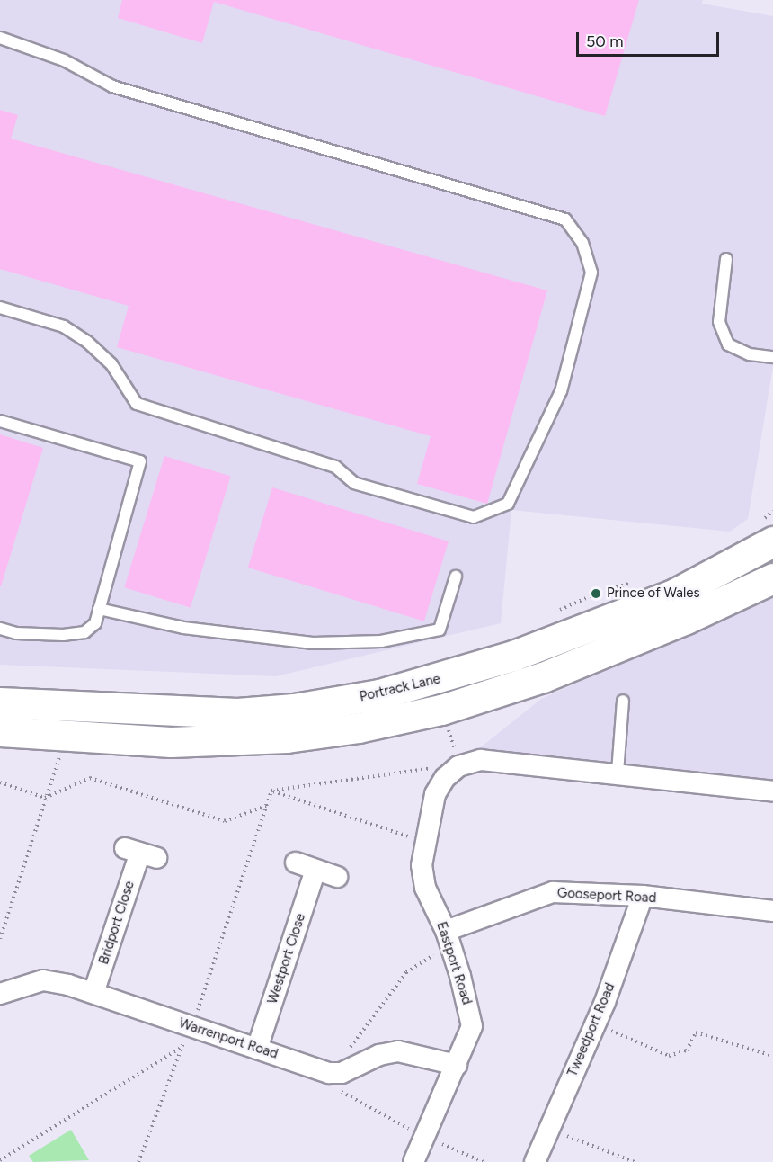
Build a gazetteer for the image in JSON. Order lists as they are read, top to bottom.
{
  "streets": {
    "main road": ["Portrack Lane"],
    "street": [
      "Gooseport Road",
      "Bridport Close",
      "Westport Close",
      "Eastport Road",
      "Tweedport Road",
      "Warrenport Road"
    ]
  },
  "crossings": [
    ["Gooseport Road", "Eastport Road"],
    ["Gooseport Road", "Tweedport Road"],
    ["Bridport Close", "Warrenport Road"],
    ["Westport Close", "Warrenport Road"],
    ["Eastport Road", "Warrenport Road"]
  ],
  "places": ["Prince of Wales"],
  "scale_bar": "50 m"
}
